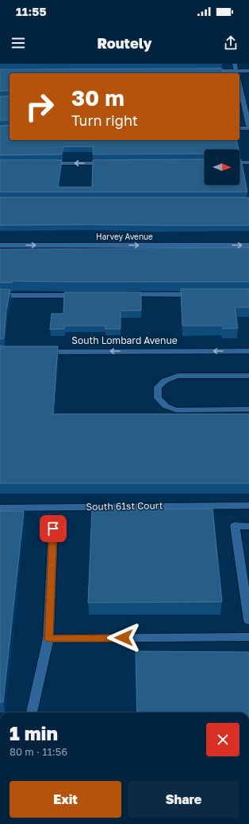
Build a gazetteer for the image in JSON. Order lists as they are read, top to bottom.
{
  "streets": {
    "street": ["Harvey Avenue", "South Lombard Avenue", "South 61st Court"]
  },
  "one_way": ["South Lombard Avenue"],
  "north": "right",
  "page": {
    "status": "11:55",
    "header": "Routely",
    "turn": ["30 m", "Turn right"],
    "heading": ["1 min", "80 m · 11:56"],
    "buttons": ["Exit", "Share"]
  }
}
